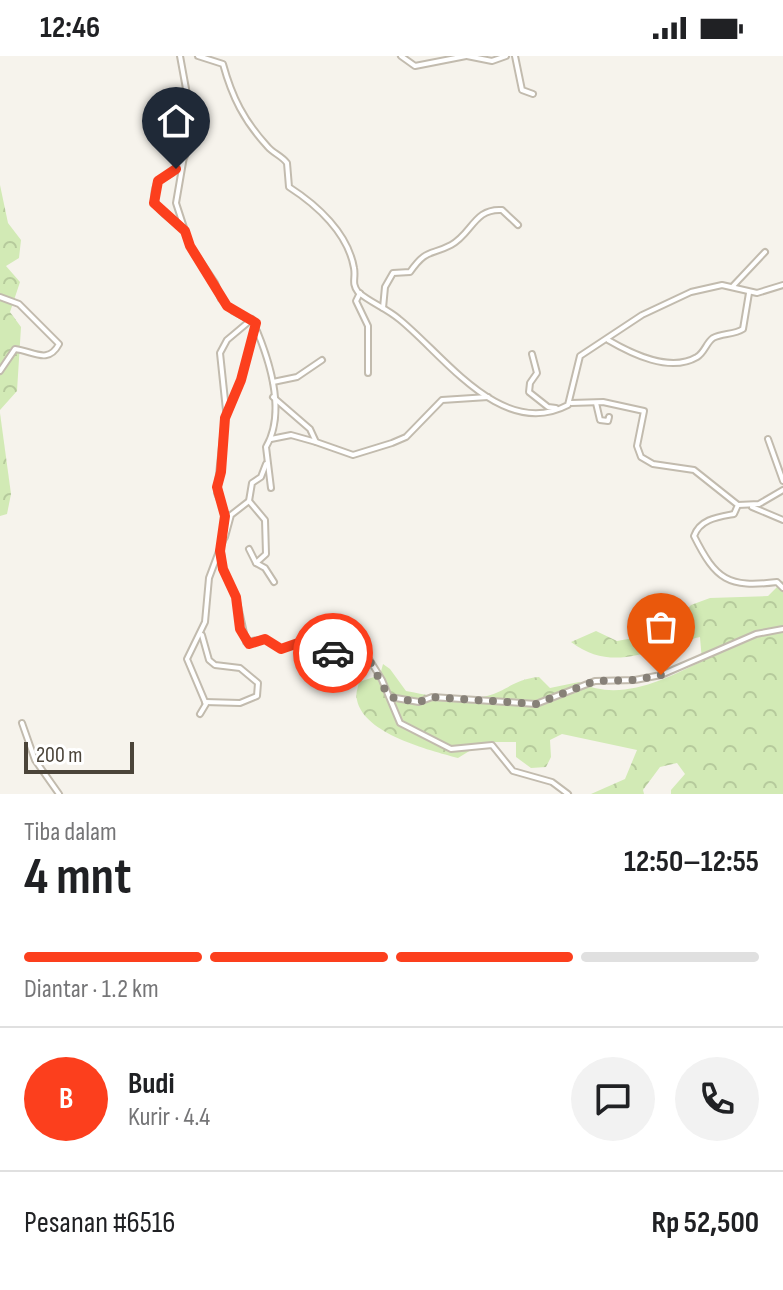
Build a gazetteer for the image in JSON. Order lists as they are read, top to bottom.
{
  "scale_bar": "200 m",
  "page": {
    "status": "12:46",
    "scale": "200 m",
    "heading": ["4 mnt", "Tiba dalam", "12:50–12:55"],
    "panel": [
      "Budi",
      "Kurir · 4.4",
      "Pesanan #6516",
      "Rp 52,500"
    ],
    "bar": "Diantar · 1.2 km",
    "round": "B"
  }
}
